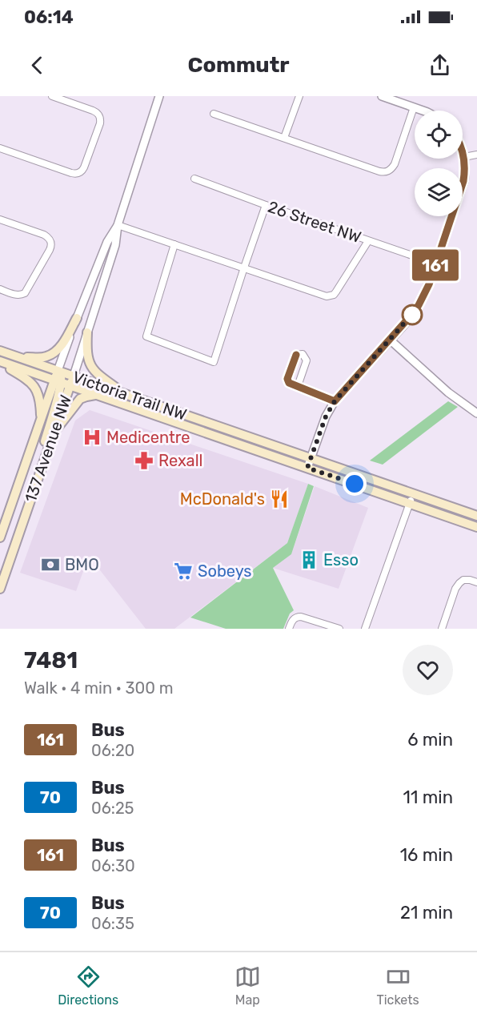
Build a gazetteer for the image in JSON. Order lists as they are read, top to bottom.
{
  "streets": {
    "main road": ["Victoria Trail NW", "137 Avenue NW"],
    "street": ["26 Street NW"]
  },
  "crossings": [
    ["Victoria Trail NW", "137 Avenue NW"]
  ],
  "places": {
    "hospital": ["Medicentre"],
    "pharmacy": ["Rexall"],
    "restaurant": ["McDonald's"],
    "building": ["Esso"],
    "bank": ["BMO"],
    "supermarket": ["Sobeys"]
  },
  "lines": ["bus line 161"],
  "page": {
    "status": "06:14",
    "header": "Commutr",
    "on_map": "161",
    "heading": ["7481", "Walk · 4 min · 300 m"],
    "list": [
      {
        "mark": "161",
        "name": "Bus",
        "note": "06:20",
        "value": "6 min"
      },
      {
        "mark": "70",
        "name": "Bus",
        "note": "06:25",
        "value": "11 min"
      },
      {
        "mark": "161",
        "name": "Bus",
        "note": "06:30",
        "value": "16 min"
      },
      {
        "mark": "70",
        "name": "Bus",
        "note": "06:35",
        "value": "21 min"
      }
    ],
    "tabs": ["Directions", "Map", "Tickets"]
  }
}
